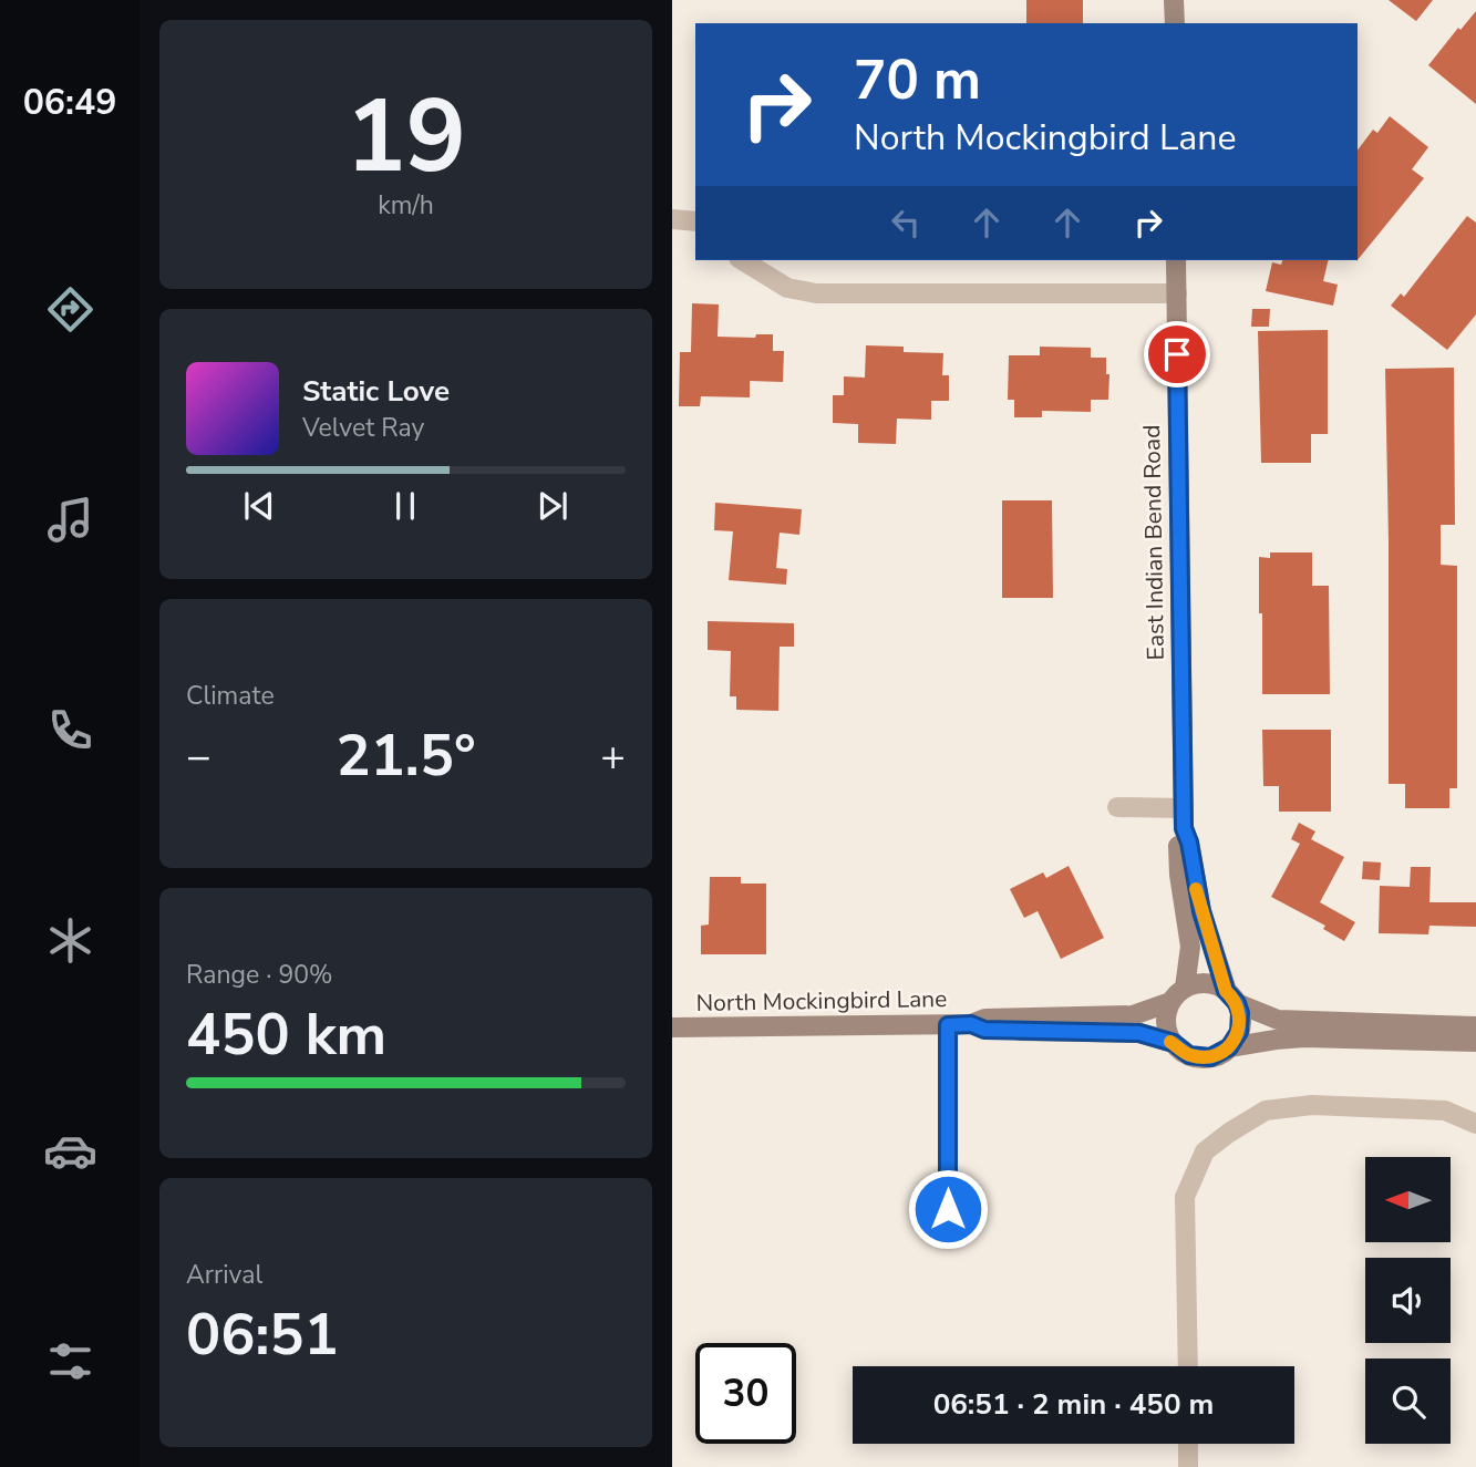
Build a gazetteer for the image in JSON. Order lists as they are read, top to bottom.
{
  "streets": {
    "street": ["East Indian Bend Road", "North Mockingbird Lane"]
  },
  "crossings": [
    ["East Indian Bend Road", "North Mockingbird Lane"]
  ],
  "north": "left",
  "page": {
    "tabs": "06:49",
    "tile": [
      ["19", "km/h"],
      "Climate",
      ["Range · 90%", "450 km"],
      ["Arrival", "06:51"]
    ],
    "turn": ["70 m", "North Mockingbird Lane"],
    "song": ["Static Love", "Velvet Ray"],
    "heat": ["−", "21.5°", "+"],
    "limit": "30",
    "trip": "06:51 · 2 min · 450 m"
  }
}
